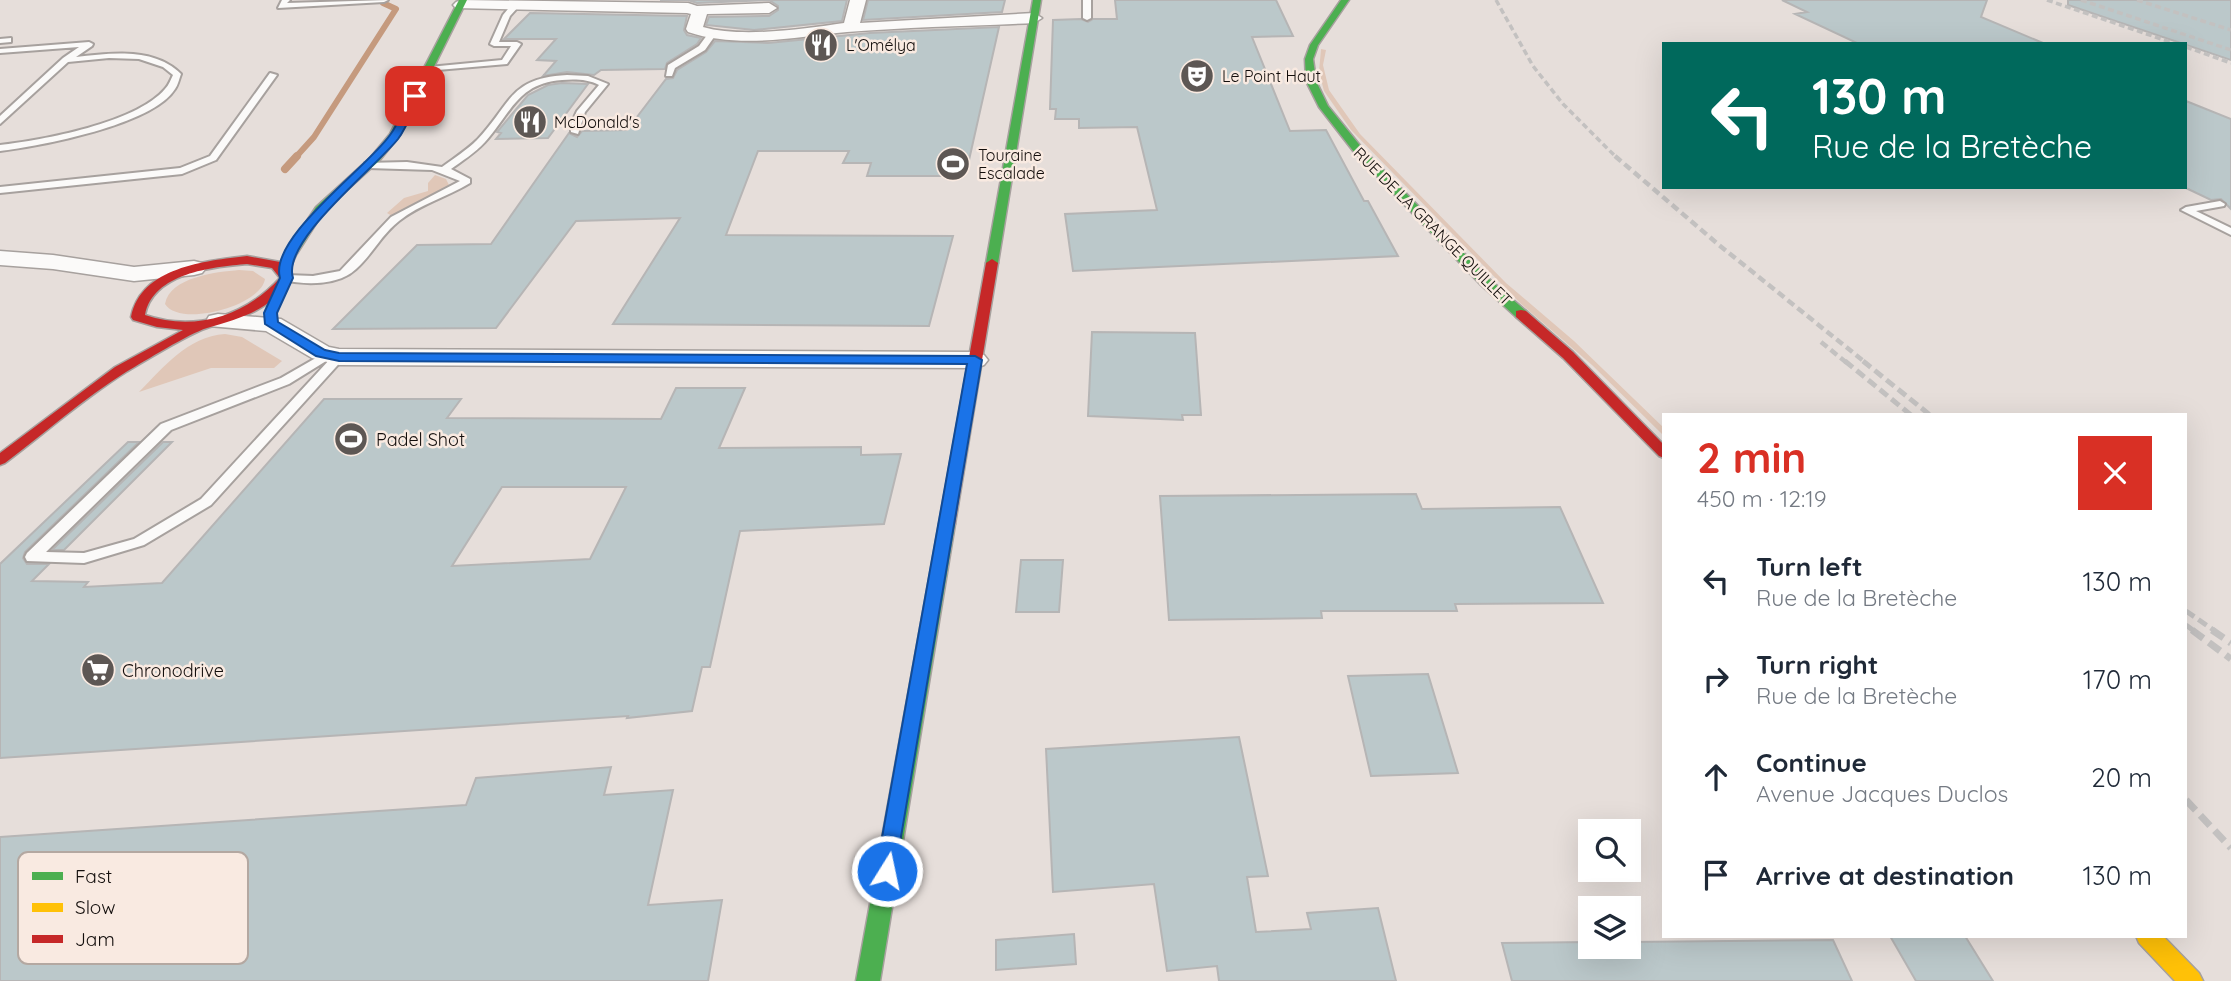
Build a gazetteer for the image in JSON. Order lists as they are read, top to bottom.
{
  "streets": {
    "street": ["RUE DE LA GRANGE QUILLET"]
  },
  "places": {
    "restaurant": ["L'Omélya", "McDonald's"],
    "theatre": ["Le Point Haut"],
    "sports": ["Touraine Escalade", "Padel Shot"],
    "supermarket": ["Chronodrive"]
  },
  "legend": ["Fast", "Slow", "Jam"],
  "page": {
    "turn": ["130 m", "Rue de la Bretèche"],
    "heading": ["2 min", "450 m · 12:19"],
    "list": [
      {
        "name": "Turn left",
        "note": "Rue de la Bretèche",
        "value": "130 m"
      },
      {
        "name": "Turn right",
        "note": "Rue de la Bretèche",
        "value": "170 m"
      },
      {
        "name": "Continue",
        "note": "Avenue Jacques Duclos",
        "value": "20 m"
      },
      {
        "name": "Arrive at destination",
        "value": "130 m"
      }
    ]
  }
}
